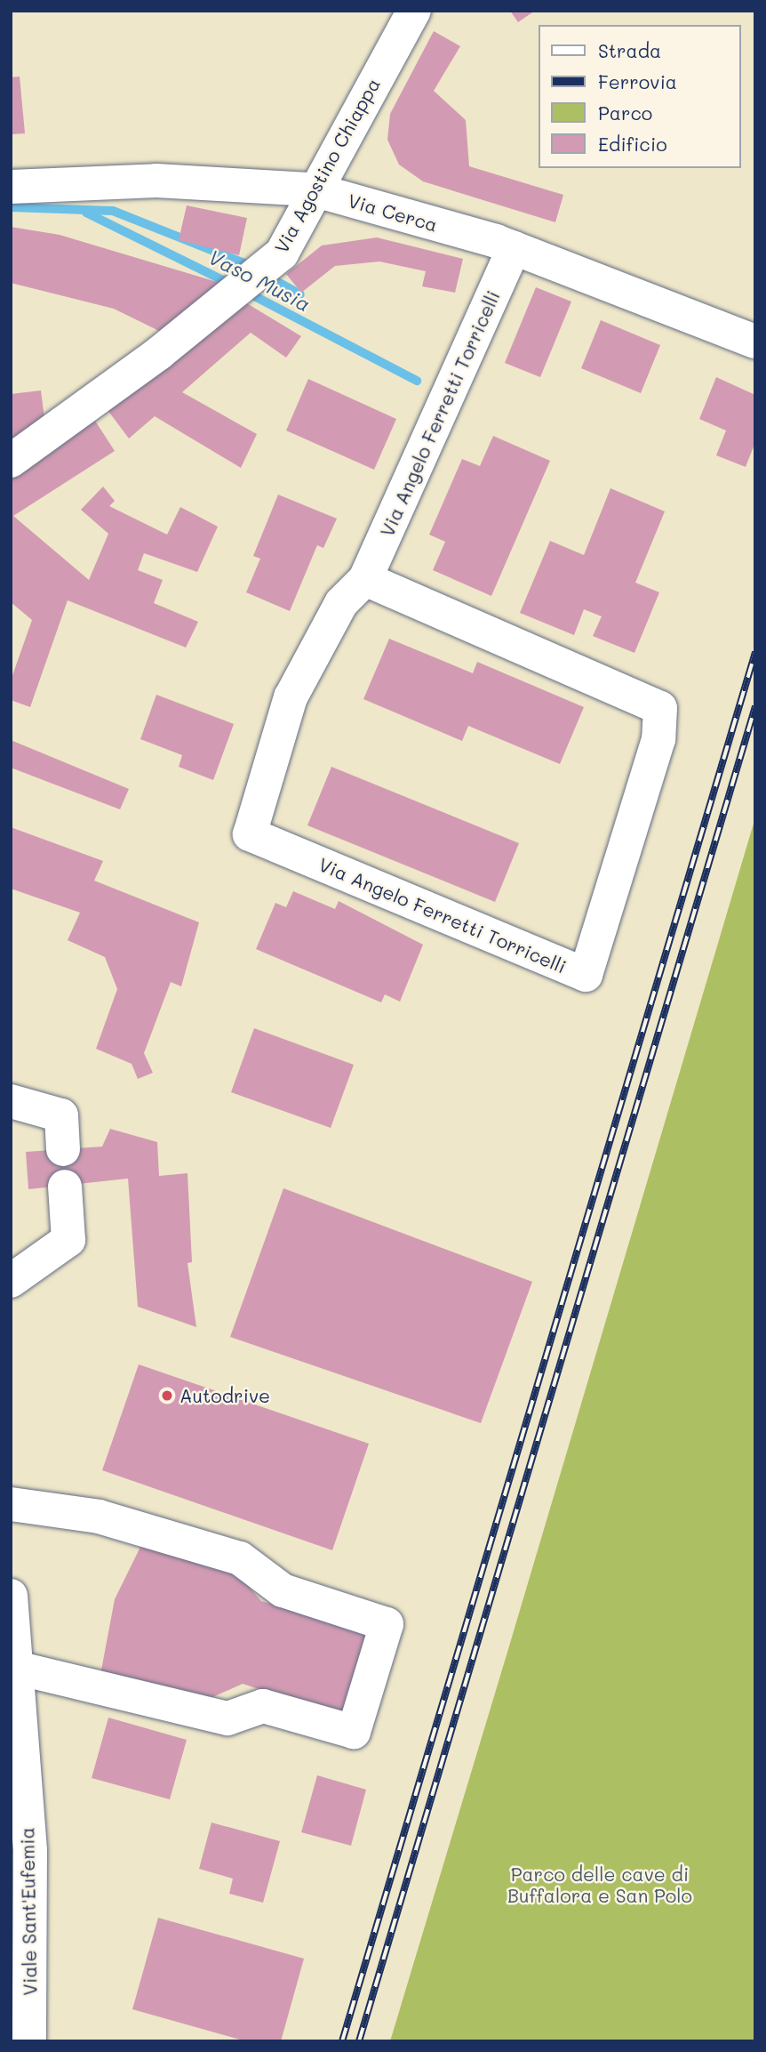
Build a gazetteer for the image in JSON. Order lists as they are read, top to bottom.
{
  "streets": {
    "street": [
      "Via Agostino Chiappa",
      "Via Cerca",
      "Via Angelo Ferretti Torricelli",
      "Viale Sant'Eufemia"
    ]
  },
  "crossings": [
    ["Via Agostino Chiappa", "Via Cerca"],
    ["Via Cerca", "Via Angelo Ferretti Torricelli"]
  ],
  "water": ["Vaso Musia"],
  "parks": ["Parco delle cave di Buffalora e San Polo"],
  "places": ["Autodrive"],
  "legend": [
    "Strada",
    "Ferrovia",
    "Parco",
    "Edificio"
  ]
}
